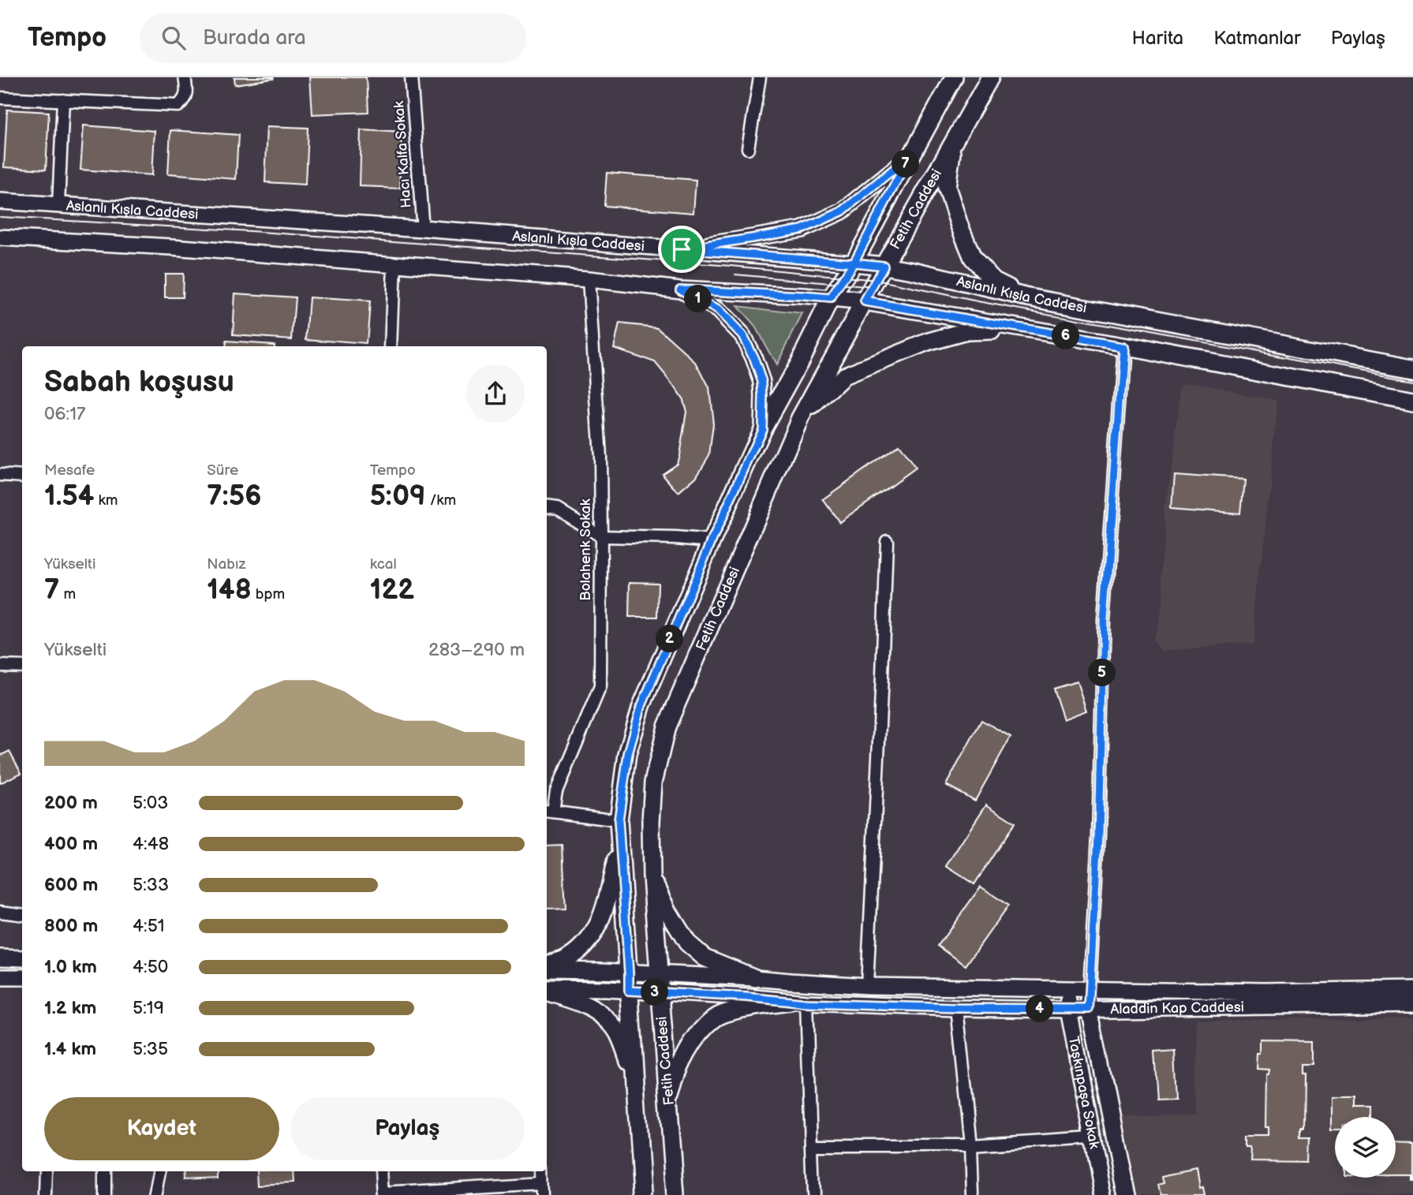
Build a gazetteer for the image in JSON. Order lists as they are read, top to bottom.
{
  "streets": {
    "main road": ["Fetih Caddesi", "Aslanlı Kışla Caddesi"],
    "street": [
      "Hacı Kalfa Sokak",
      "Bolahenk Sokak",
      "Aladdin Kap Caddesi",
      "Taşkınpaşa Sokak"
    ]
  },
  "crossings": [
    ["Hacı Kalfa Sokak", "Aslanlı Kışla Caddesi"],
    ["Fetih Caddesi", "Aslanlı Kışla Caddesi"],
    ["Fetih Caddesi", "Aladdin Kap Caddesi"],
    ["Aladdin Kap Caddesi", "Taşkınpaşa Sokak"]
  ],
  "page": {
    "header": "Tempo",
    "search": "Burada ara",
    "nav": ["Harita", "Katmanlar", "Paylaş"],
    "pins": [
      "7",
      "1",
      "6",
      "2",
      "5",
      "3",
      "4"
    ],
    "heading": ["Sabah koşusu", "06:17"],
    "stats": [
      ["Mesafe", "1.54 km"],
      ["Süre", "7:56"],
      ["Tempo", "5:09 /km"],
      ["Yükselti", "7 m"],
      ["Nabız", "148 bpm"],
      ["kcal", "122"]
    ],
    "chart": ["Yükselti", "283–290 m"],
    "list": [
      {
        "name": "200 m",
        "note": "5:03"
      },
      {
        "name": "400 m",
        "note": "4:48"
      },
      {
        "name": "600 m",
        "note": "5:33"
      },
      {
        "name": "800 m",
        "note": "4:51"
      },
      {
        "name": "1.0 km",
        "note": "4:50"
      },
      {
        "name": "1.2 km",
        "note": "5:19"
      },
      {
        "name": "1.4 km",
        "note": "5:35"
      }
    ],
    "buttons": ["Kaydet", "Paylaş"]
  }
}
